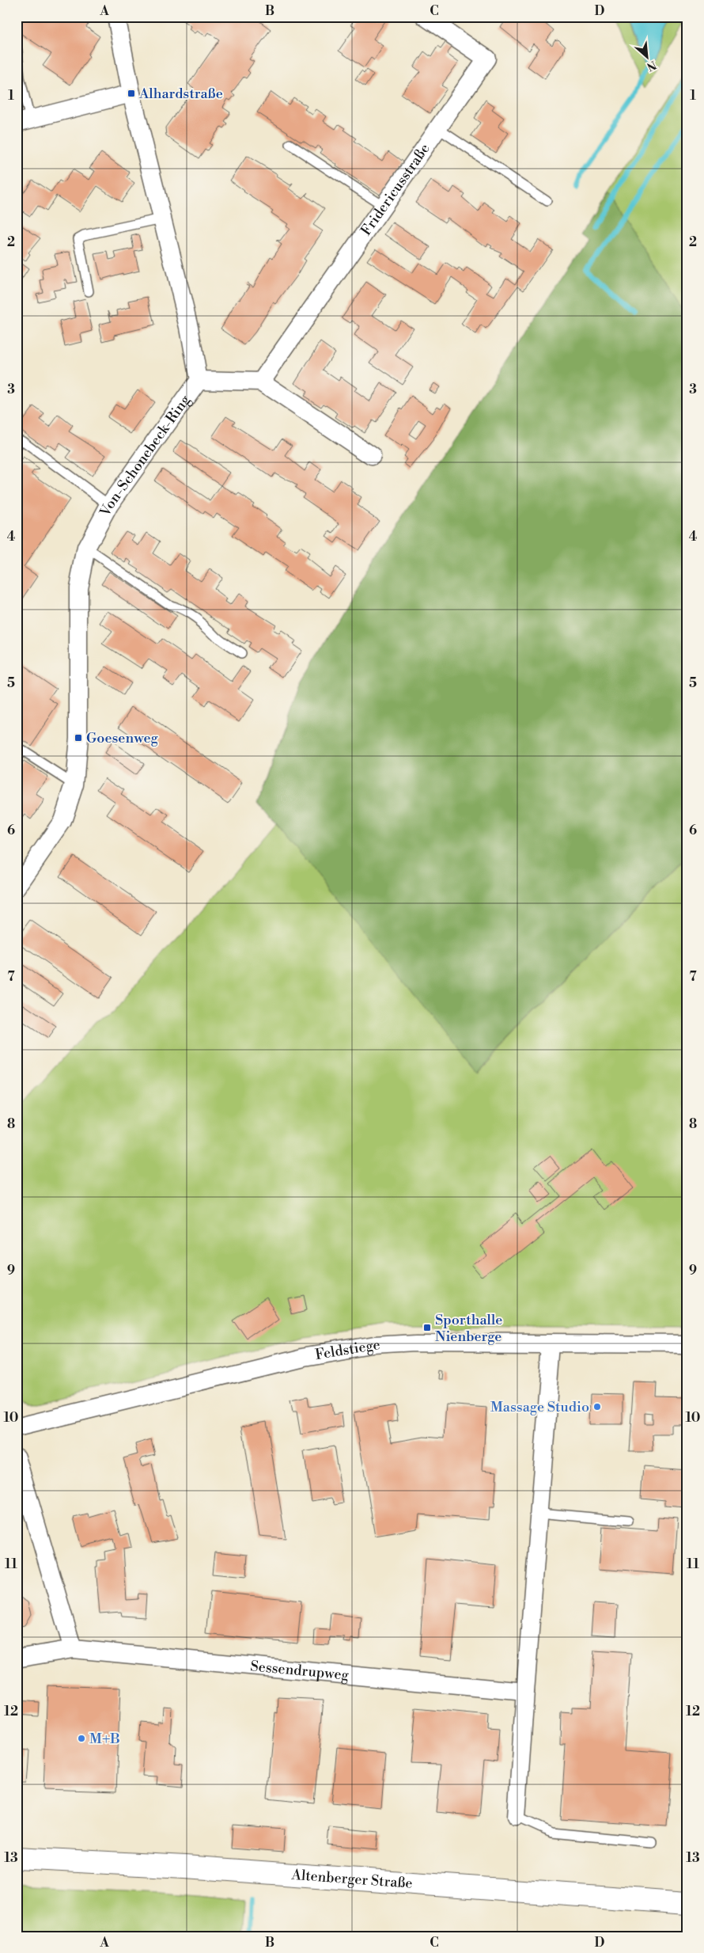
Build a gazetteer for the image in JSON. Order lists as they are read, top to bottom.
{
  "streets": {
    "main road": ["Altenberger Straße"],
    "street": [
      "Fridericusstraße",
      "Von-Schonebeck-Ring",
      "Feldstiege",
      "Sessendrupweg"
    ]
  },
  "places": {
    "transit": ["Alhardstraße", "Goesenweg", "Sporthalle Nienberge"],
    "other": ["Massage Studio", "M+B"]
  },
  "north": "bottom right",
  "grid": {
    "columns": [
      "A",
      "B",
      "C",
      "D"
    ],
    "rows": [
      "1",
      "2",
      "3",
      "4",
      "5",
      "6",
      "7",
      "8",
      "9",
      "10",
      "11",
      "12",
      "13"
    ]
  }
}
